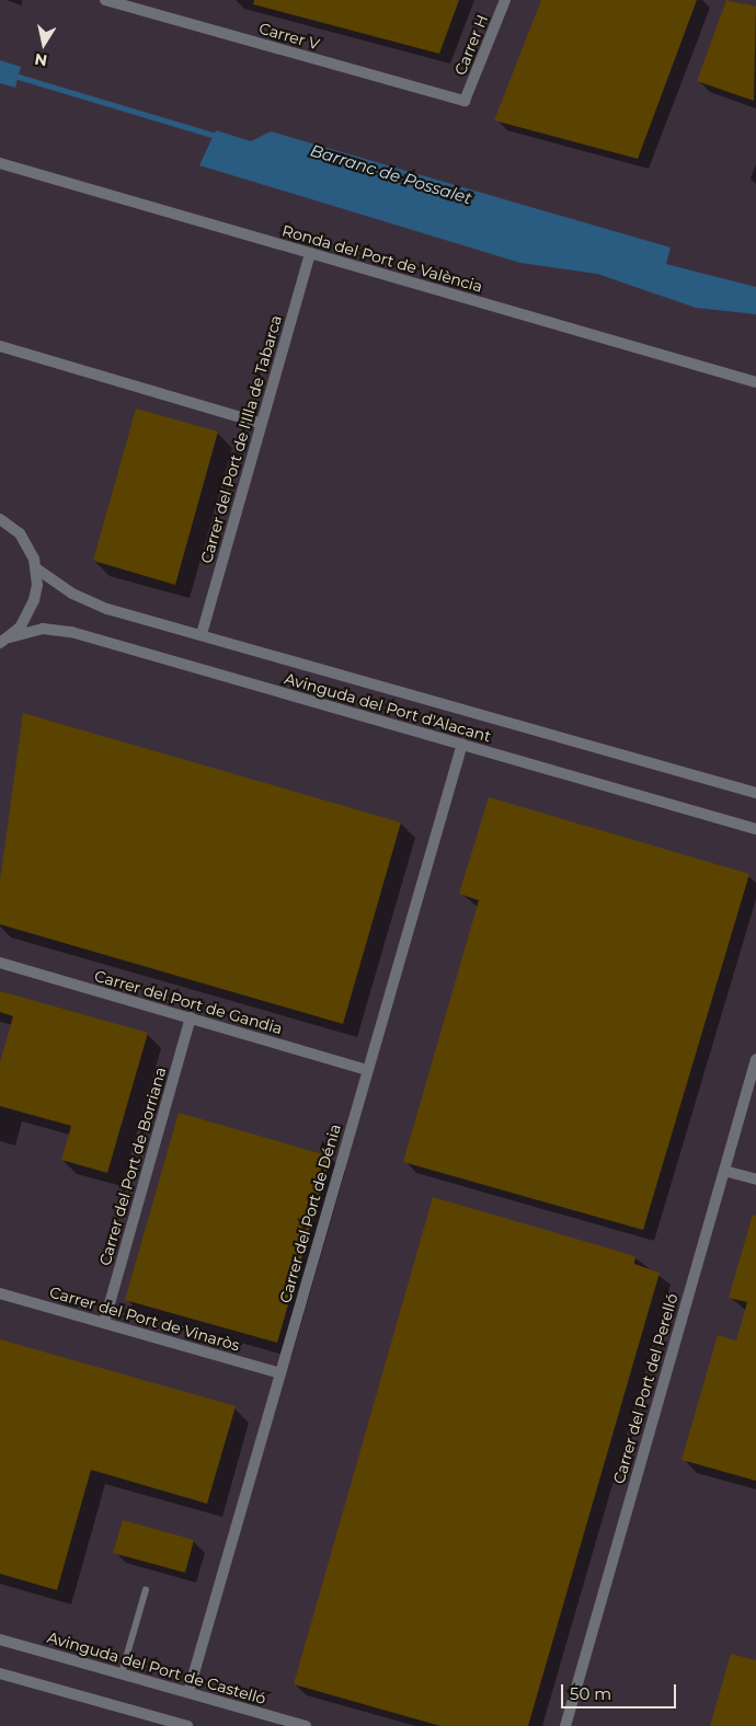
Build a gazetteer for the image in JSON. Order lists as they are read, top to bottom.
{
  "streets": {
    "street": [
      "Carrer V",
      "Carrer H",
      "Ronda del Port de València",
      "Carrer del Port de l'Illa de Tabarca",
      "Avinguda del Port d'Alacant",
      "Carrer del Port de Gandia",
      "Carrer del Port de Borriana",
      "Carrer del Port de Dénia",
      "Carrer del Port de Vinaròs",
      "Carrer del Port del Perelló",
      "Avinguda del Port de Castelló"
    ]
  },
  "crossings": [
    ["Carrer V", "Carrer H"],
    ["Ronda del Port de València", "Carrer del Port de l'Illa de Tabarca"],
    ["Carrer del Port de l'Illa de Tabarca", "Avinguda del Port d'Alacant"],
    ["Avinguda del Port d'Alacant", "Carrer del Port de Dénia"],
    ["Carrer del Port de Gandia", "Carrer del Port de Borriana"],
    ["Carrer del Port de Gandia", "Carrer del Port de Dénia"],
    ["Carrer del Port de Borriana", "Carrer del Port de Vinaròs"],
    ["Carrer del Port de Dénia", "Carrer del Port de Vinaròs"],
    ["Carrer del Port de Dénia", "Avinguda del Port de Castelló"]
  ],
  "water": ["Barranc de Possalet"],
  "scale_bar": "50 m",
  "north": "bottom"
}
